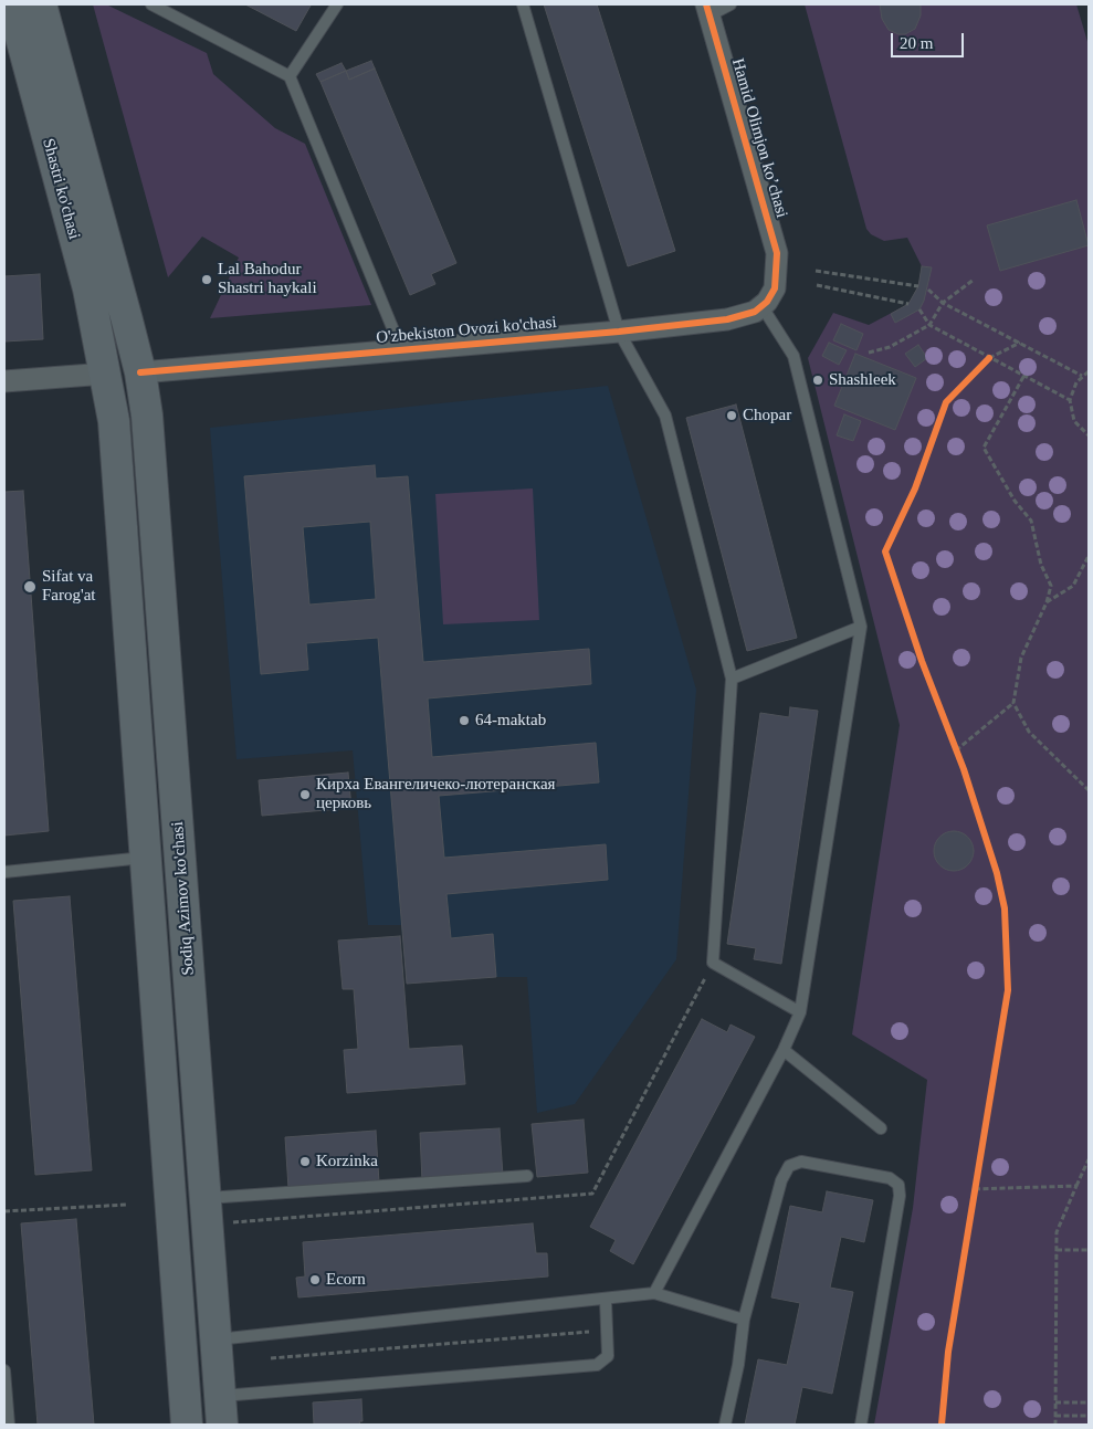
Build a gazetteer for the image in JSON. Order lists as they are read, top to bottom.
{
  "streets": {
    "main road": ["Shastri ko'chasi", "O'zbekiston Ovozi ko'chasi", "Sodiq Azimov ko'chasi"],
    "street": ["Hamid Olimjon ko’chasi"]
  },
  "crossings": [
    ["Hamid Olimjon ko’chasi", "O'zbekiston Ovozi ko'chasi"],
    ["Shastri ko'chasi", "O'zbekiston Ovozi ko'chasi"],
    ["Shastri ko'chasi", "Sodiq Azimov ko'chasi"],
    ["O'zbekiston Ovozi ko'chasi", "Sodiq Azimov ko'chasi"]
  ],
  "places": [
    "Lal Bahodur Shastri haykali",
    "Shashleek",
    "Chopar",
    "Sifat va Farog'at",
    "64-maktab",
    "Кирха Евангеличеко-лютеранская церковь",
    "Korzinka",
    "Ecorn"
  ],
  "scale_bar": "20 m"
}
